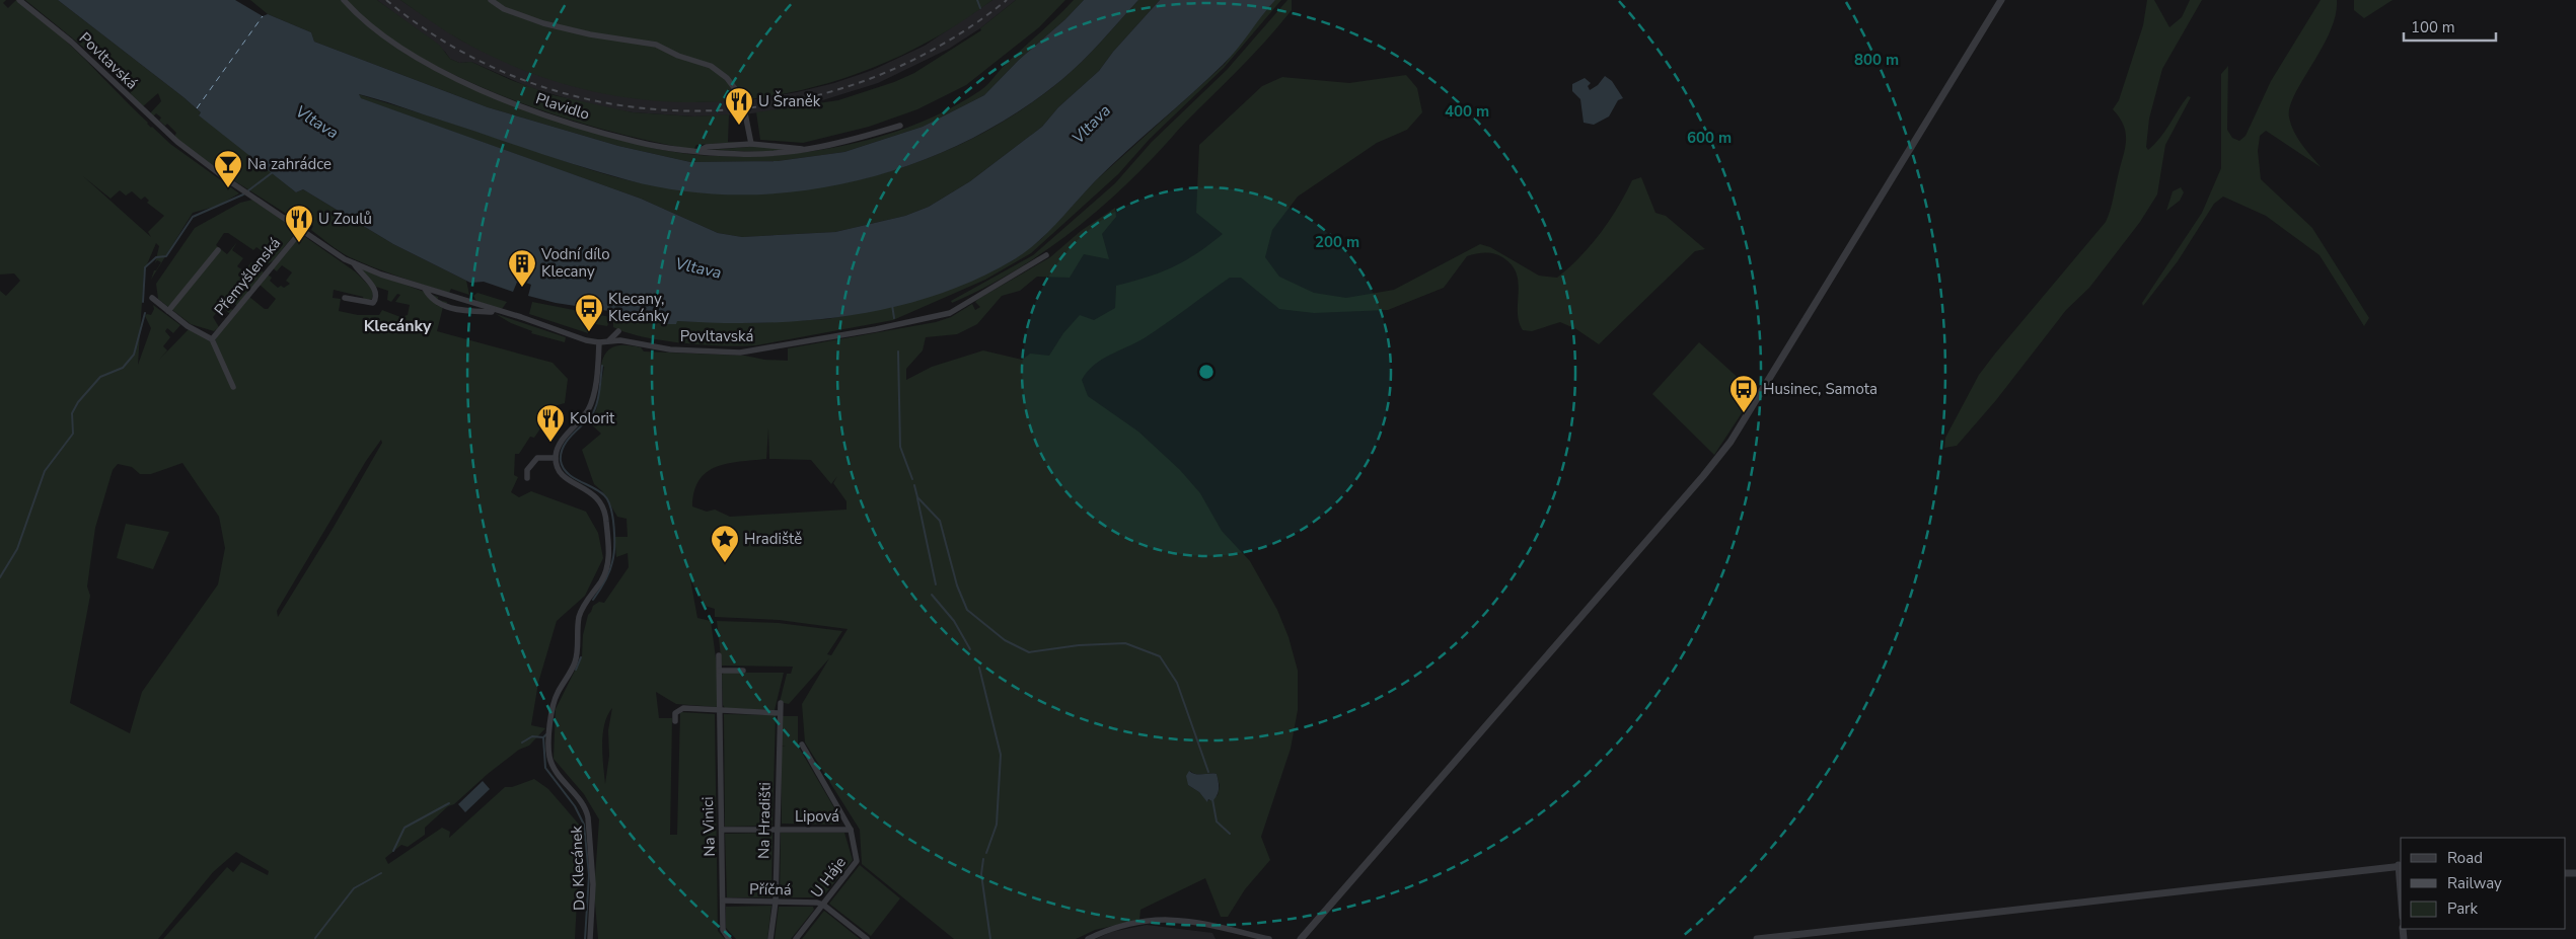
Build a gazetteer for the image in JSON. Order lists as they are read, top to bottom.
{
  "streets": {
    "street": [
      "Povltavská",
      "Plavidlo",
      "Přemyšlenská",
      "Lipová",
      "Na Hradišti",
      "Na Vinici",
      "Do Klecánek",
      "U Háje",
      "Příčná"
    ]
  },
  "crossings": [
    ["Povltavská", "Přemyšlenská"],
    ["Lipová", "Na Hradišti"],
    ["Lipová", "Na Vinici"],
    ["Lipová", "U Háje"],
    ["Na Hradišti", "Příčná"],
    ["Na Vinici", "Příčná"],
    ["U Háje", "Příčná"]
  ],
  "districts": ["Klecánky"],
  "water": ["Vltava"],
  "places": {
    "restaurant": ["U Šraněk", "U Zoulů", "Kolorit"],
    "bar": ["Na zahrádce"],
    "building": ["Vodní dílo Klecany"],
    "bus stop": ["Klecany, Klecánky", "Husinec, Samota"],
    "place": ["Hradiště"]
  },
  "legend": ["Road", "Railway", "Park"],
  "scale_bar": "100 m",
  "rings": [
    "800 m",
    "400 m",
    "600 m",
    "200 m"
  ]
}
